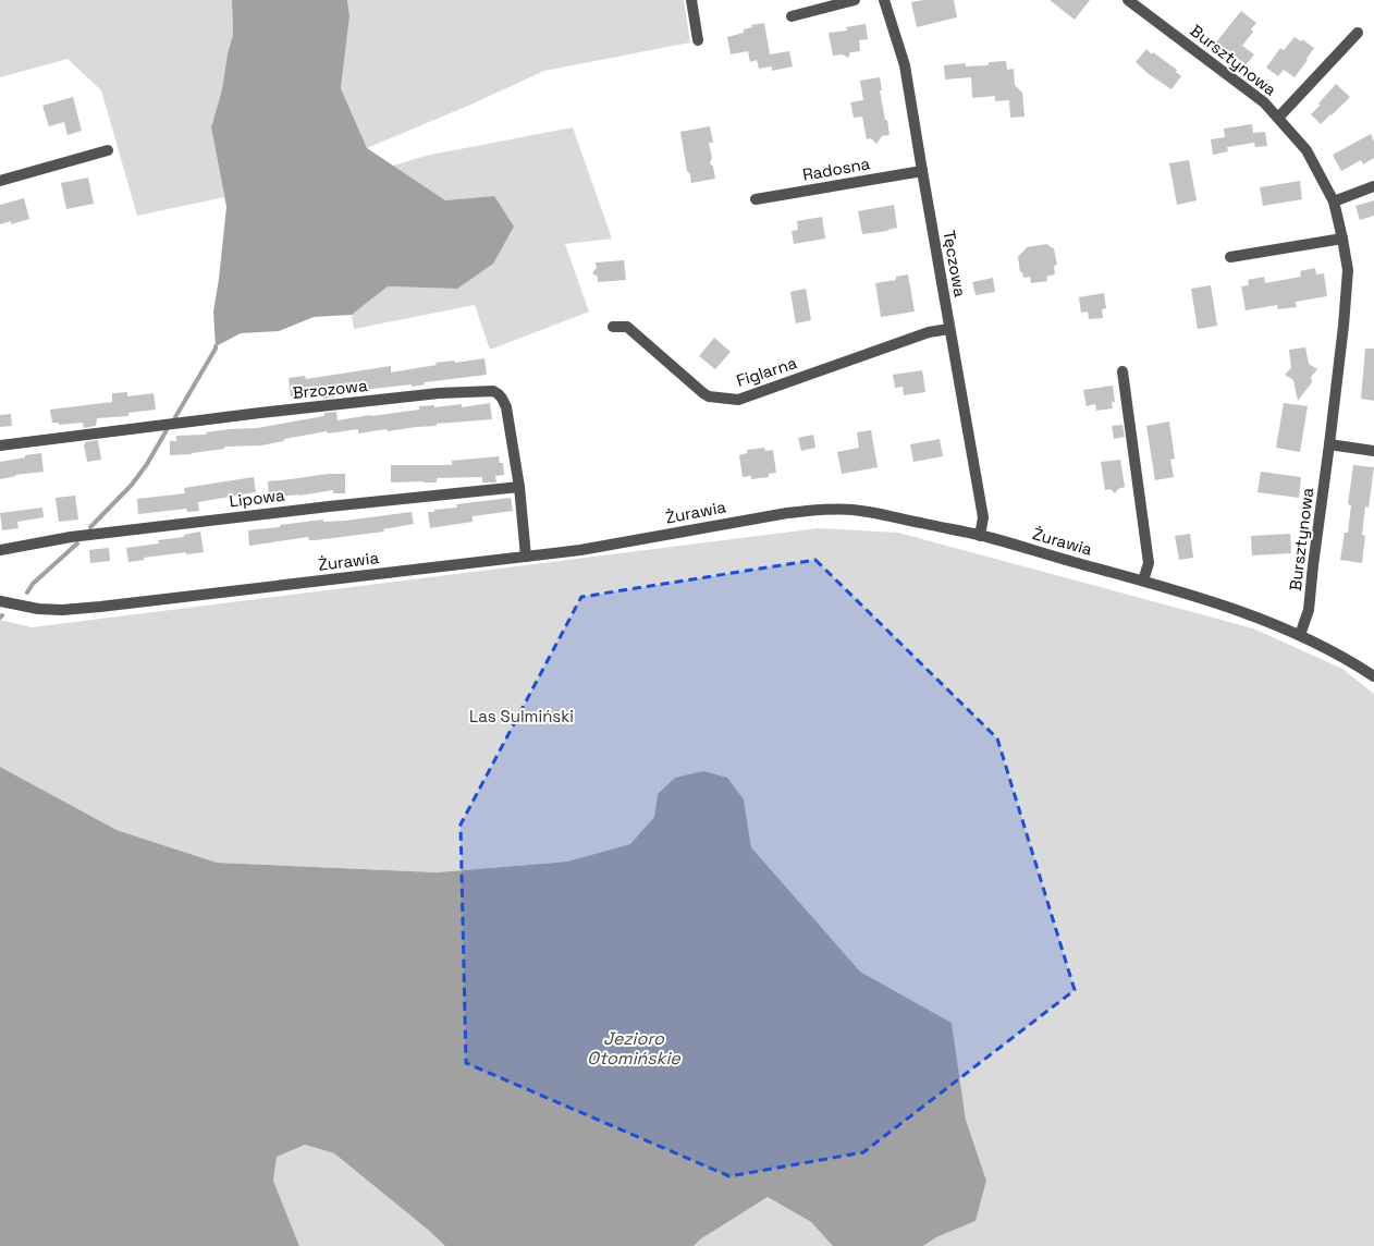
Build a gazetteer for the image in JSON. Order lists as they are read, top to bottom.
{
  "streets": {
    "street": [
      "Bursztynowa",
      "Radosna",
      "Tęczowa",
      "Figlarna",
      "Brzozowa",
      "Lipowa",
      "Żurawia"
    ]
  },
  "crossings": [
    ["Bursztynowa", "Żurawia"],
    ["Radosna", "Tęczowa"],
    ["Tęczowa", "Figlarna"],
    ["Tęczowa", "Żurawia"],
    ["Brzozowa", "Lipowa"],
    ["Brzozowa", "Żurawia"]
  ],
  "water": ["Jezioro Otomińskie"],
  "parks": ["Las Sulmiński"]
}
